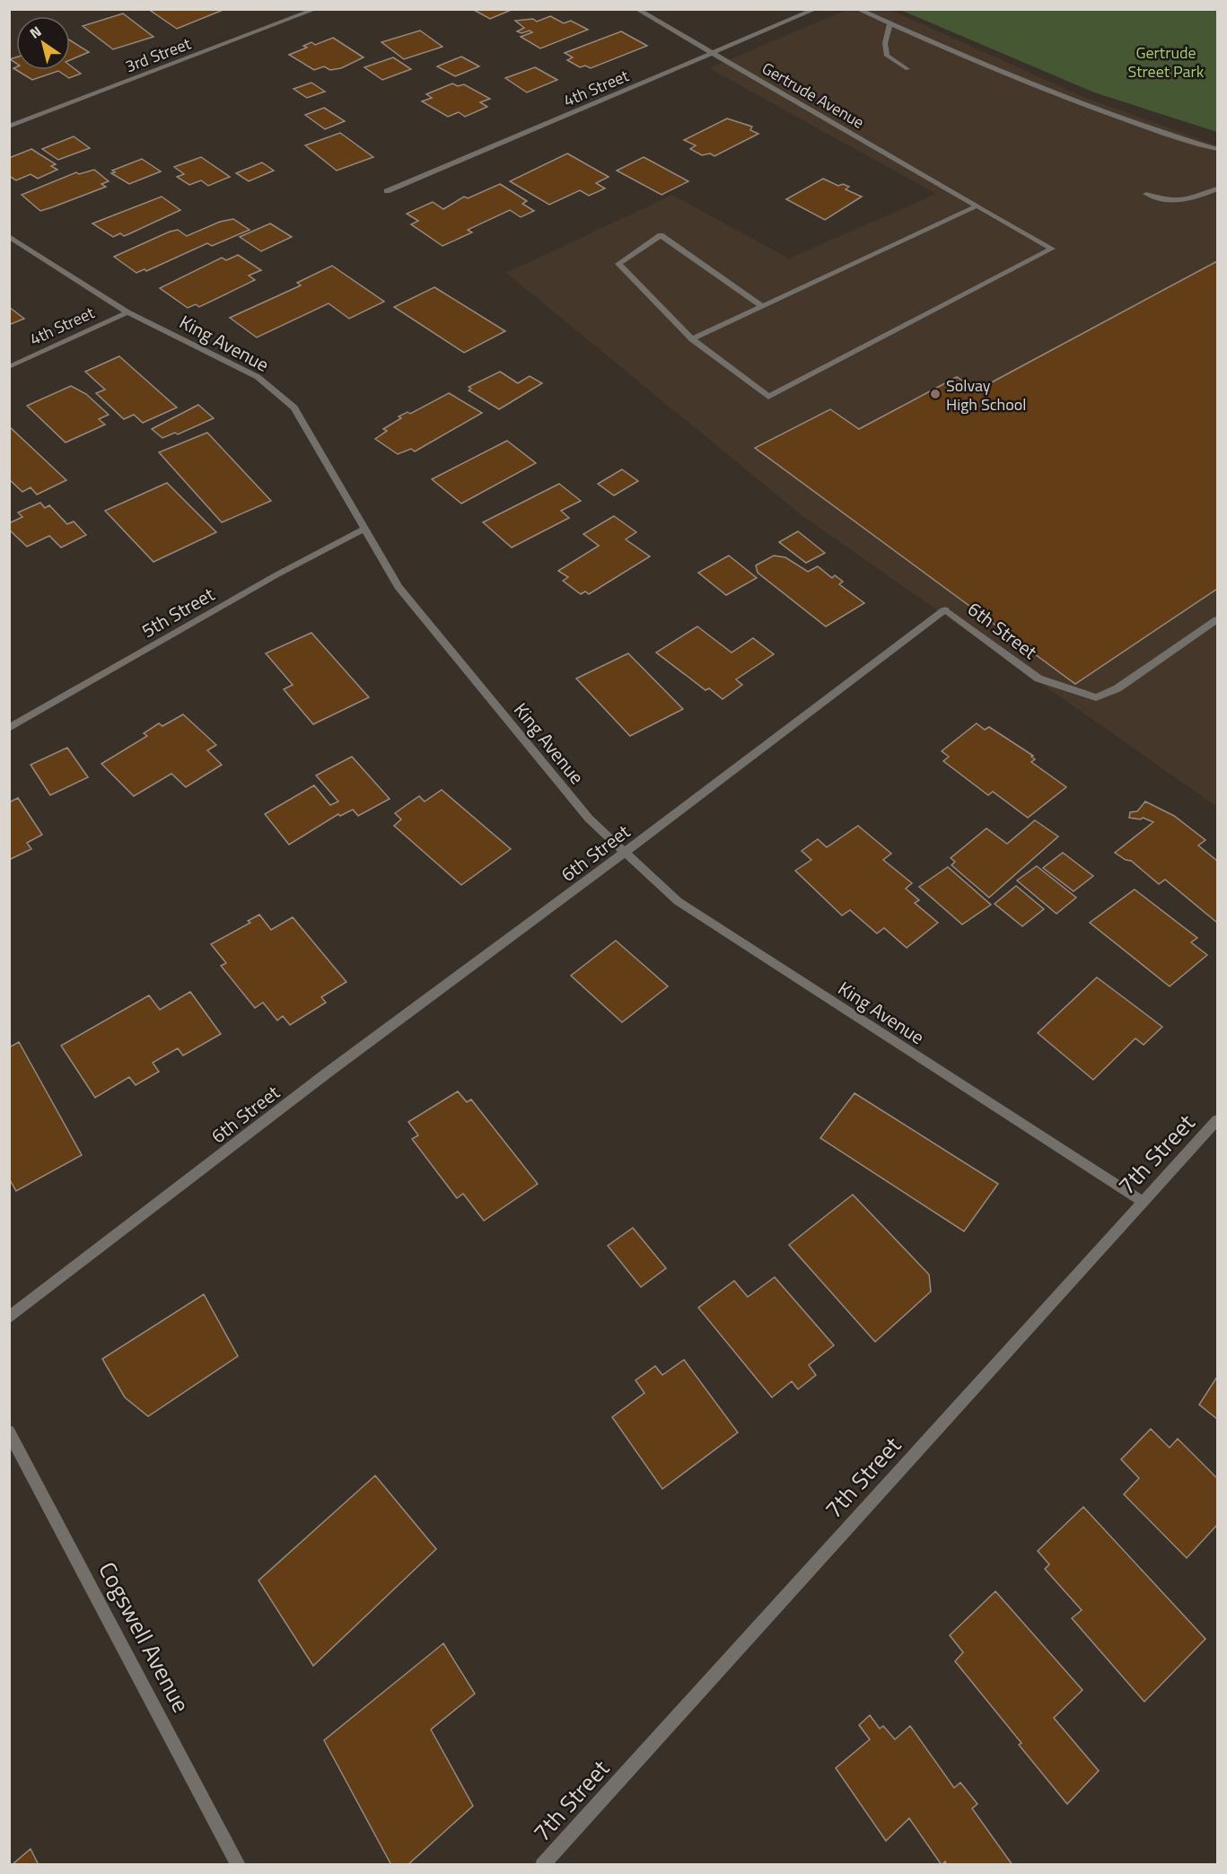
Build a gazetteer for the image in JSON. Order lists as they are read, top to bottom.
{
  "streets": {
    "street": [
      "3rd Street",
      "4th Street",
      "Gertrude Avenue",
      "King Avenue",
      "5th Street",
      "6th Street",
      "7th Street",
      "Cogswell Avenue"
    ]
  },
  "crossings": [
    ["4th Street", "Gertrude Avenue"],
    ["4th Street", "King Avenue"],
    ["King Avenue", "5th Street"],
    ["King Avenue", "6th Street"],
    ["King Avenue", "7th Street"]
  ],
  "parks": ["Gertrude Street Park"],
  "places": ["Solvay High School"],
  "north": "top left"
}
